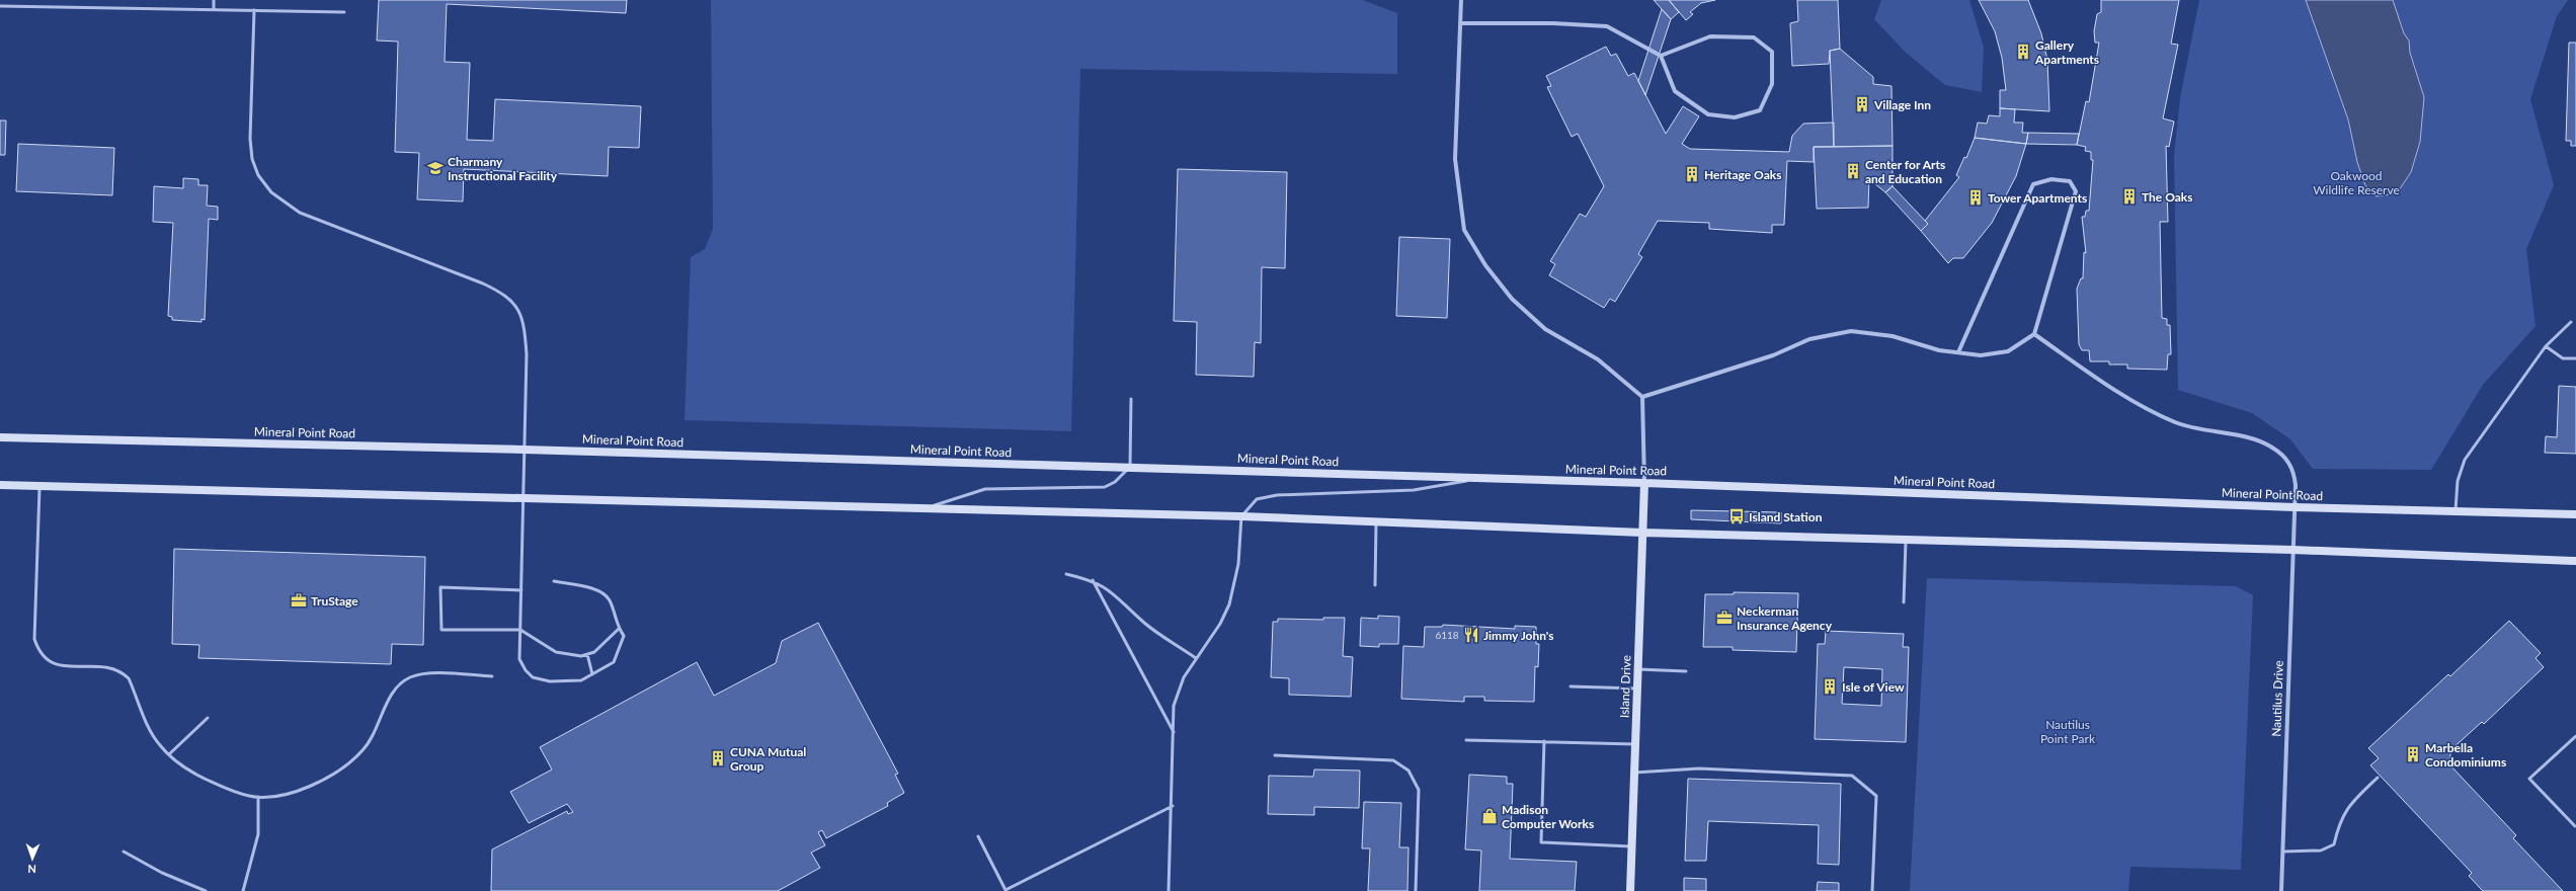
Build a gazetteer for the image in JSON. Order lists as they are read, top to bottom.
{
  "streets": {
    "main road": ["Mineral Point Road", "Island Drive"],
    "street": ["Nautilus Drive"]
  },
  "crossings": [
    ["Mineral Point Road", "Island Drive"],
    ["Mineral Point Road", "Nautilus Drive"]
  ],
  "parks": ["Oakwood Wildlife Reserve", "Nautilus Point Park"],
  "places": {
    "building": [
      "Gallery Apartments",
      "Village Inn",
      "Center for Arts and Education",
      "Heritage Oaks",
      "The Oaks",
      "Tower Apartments",
      "Isle of View",
      "Marbella Condominiums",
      "CUNA Mutual Group"
    ],
    "school or university": ["Charmany Instructional Facility"],
    "bus stop": ["Island Station"],
    "office": ["TruStage", "Neckerman Insurance Agency"],
    "restaurant": ["Jimmy John's"],
    "shop": ["Madison Computer Works"]
  },
  "house_numbers": ["6118"],
  "north": "bottom"
}
